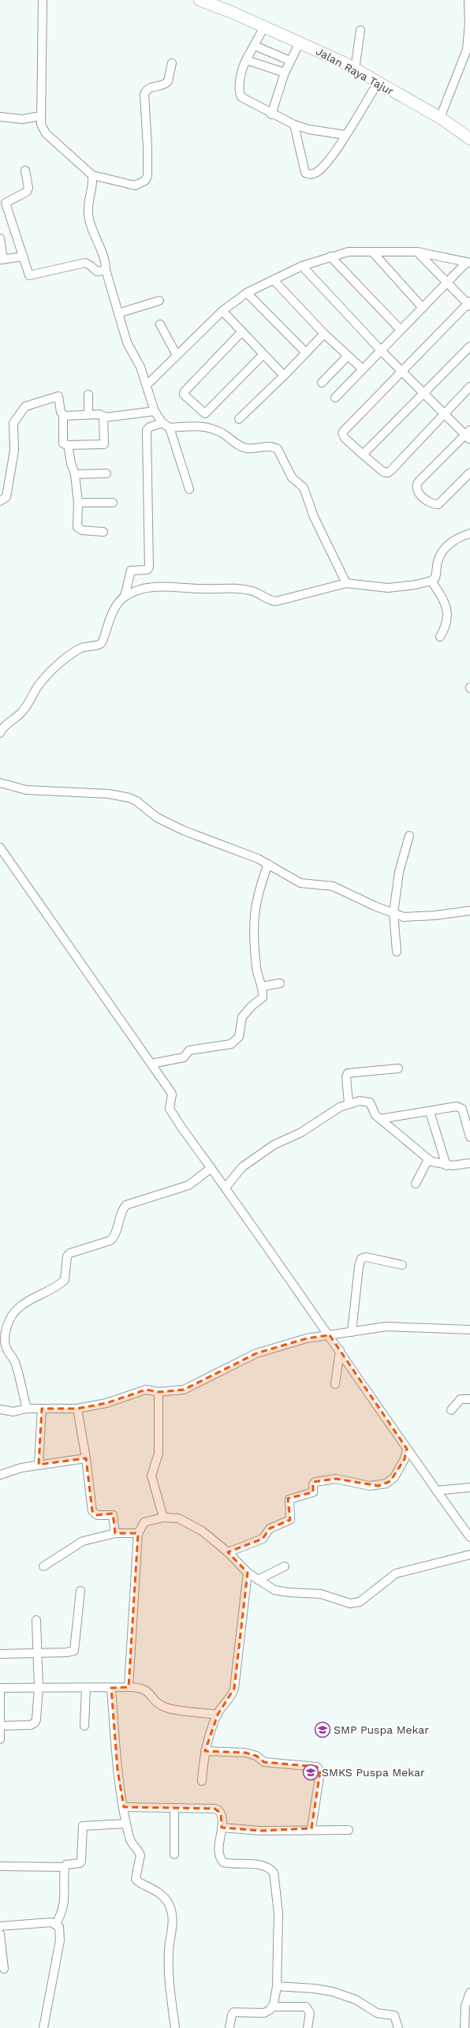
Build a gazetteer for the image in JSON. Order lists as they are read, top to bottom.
{
  "streets": {
    "main road": ["Jalan Raya Tajur"]
  },
  "places": {
    "school or university": ["SMP Puspa Mekar", "SMKS Puspa Mekar"]
  }
}
